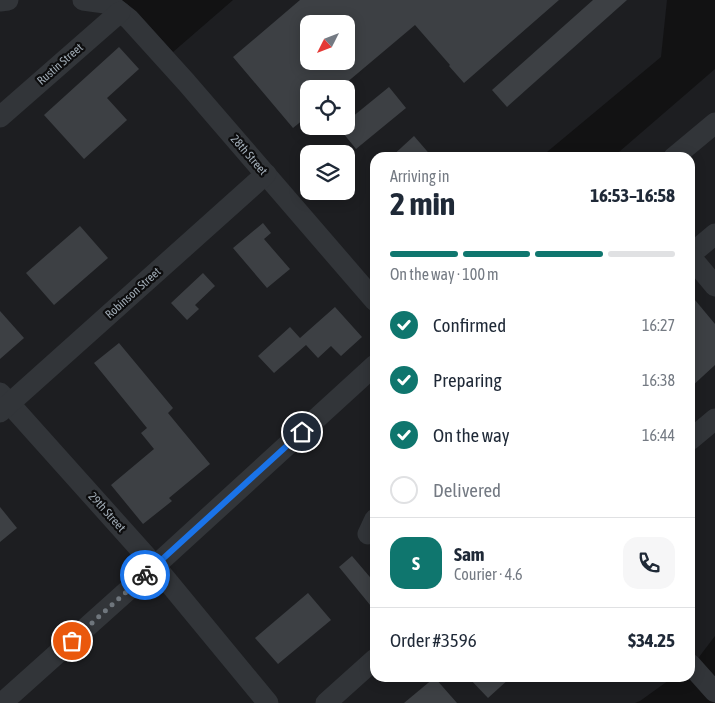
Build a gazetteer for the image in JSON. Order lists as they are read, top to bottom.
{
  "streets": {
    "street": [
      "Rustin Street",
      "28th Street",
      "Robinson Street",
      "29th Street"
    ]
  },
  "crossings": [
    ["Rustin Street", "28th Street"],
    ["28th Street", "Robinson Street"],
    ["Robinson Street", "29th Street"]
  ],
  "north": "bottom left",
  "page": {
    "heading": ["2 min", "Arriving in", "16:53–16:58"],
    "panel": [
      "Sam",
      "Courier · 4.6",
      "Order #3596",
      "$34.25"
    ],
    "bar": "On the way · 100 m",
    "list": [
      ["Confirmed", "16:27"],
      ["Preparing", "16:38"],
      ["On the way", "16:44"],
      "Delivered"
    ],
    "round": "S"
  }
}
